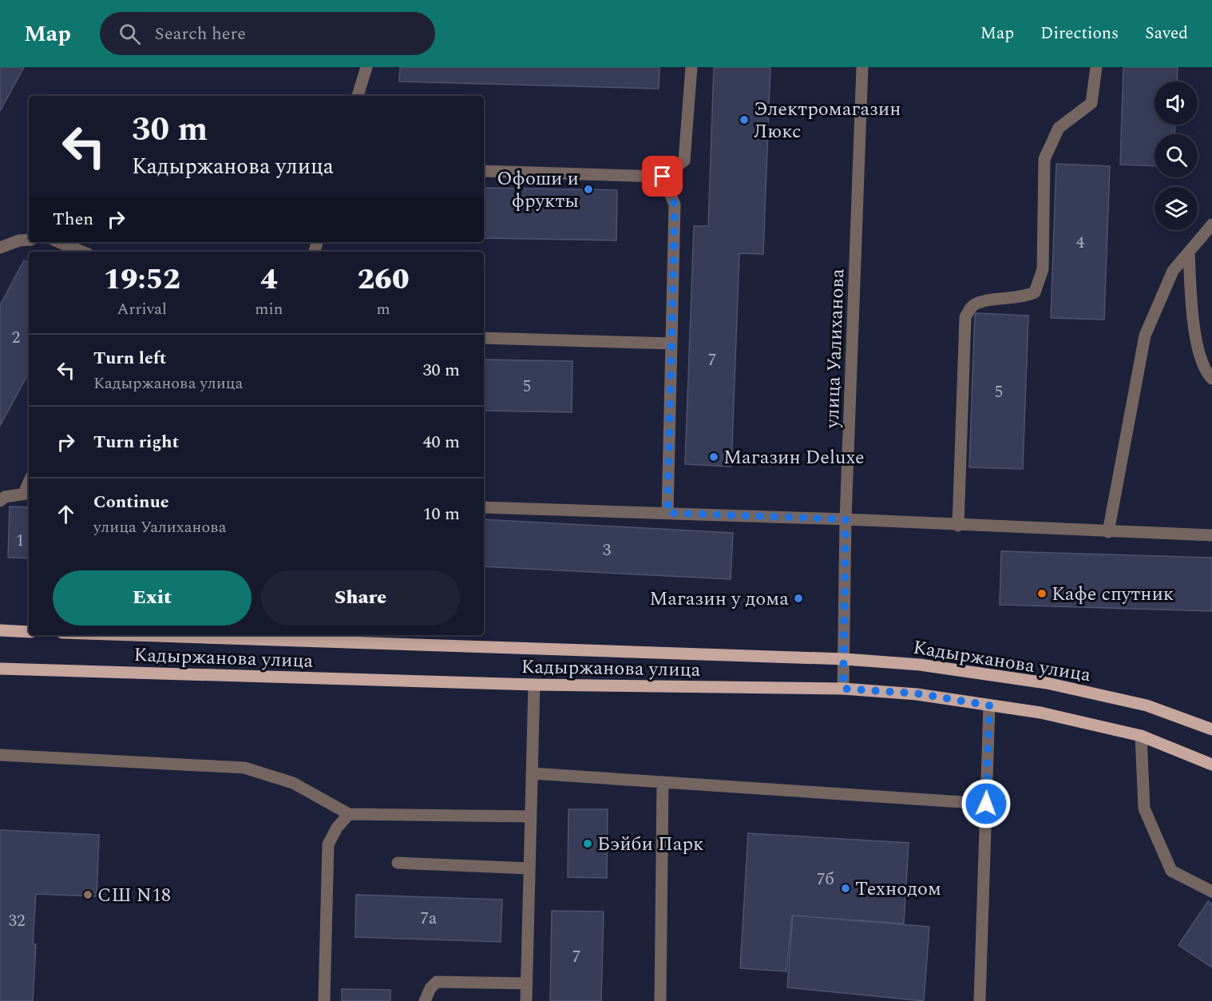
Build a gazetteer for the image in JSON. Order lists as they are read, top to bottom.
{
  "streets": {
    "main road": ["Кадыржанова улица"],
    "street": ["улица Уалиханова"]
  },
  "crossings": [
    ["улица Уалиханова", "Кадыржанова улица"]
  ],
  "places": [
    "Электромагазин Люкс",
    "Офоши и фрукты",
    "Магазин Deluxe",
    "Кафе спутник",
    "Магазин у дома",
    "Бэйби Парк",
    "Технодом",
    "СШ N18"
  ],
  "house_numbers": [
    "4",
    "2",
    "7",
    "5",
    "5",
    "1",
    "3",
    "7б",
    "7а",
    "32",
    "7"
  ],
  "page": {
    "header": "Map",
    "search": "Search here",
    "nav": ["Map", "Directions", "Saved"],
    "turn": ["30 m", "Кадыржанова улица"],
    "then": "Then",
    "eta": [
      "19:52",
      "Arrival",
      "4",
      "min",
      "260",
      "m"
    ],
    "list": [
      {
        "name": "Turn left",
        "note": "Кадыржанова улица",
        "value": "30 m"
      },
      {
        "name": "Turn right",
        "value": "40 m"
      },
      {
        "name": "Continue",
        "note": "улица Уалиханова",
        "value": "10 m"
      }
    ],
    "buttons": ["Exit", "Share"]
  }
}
